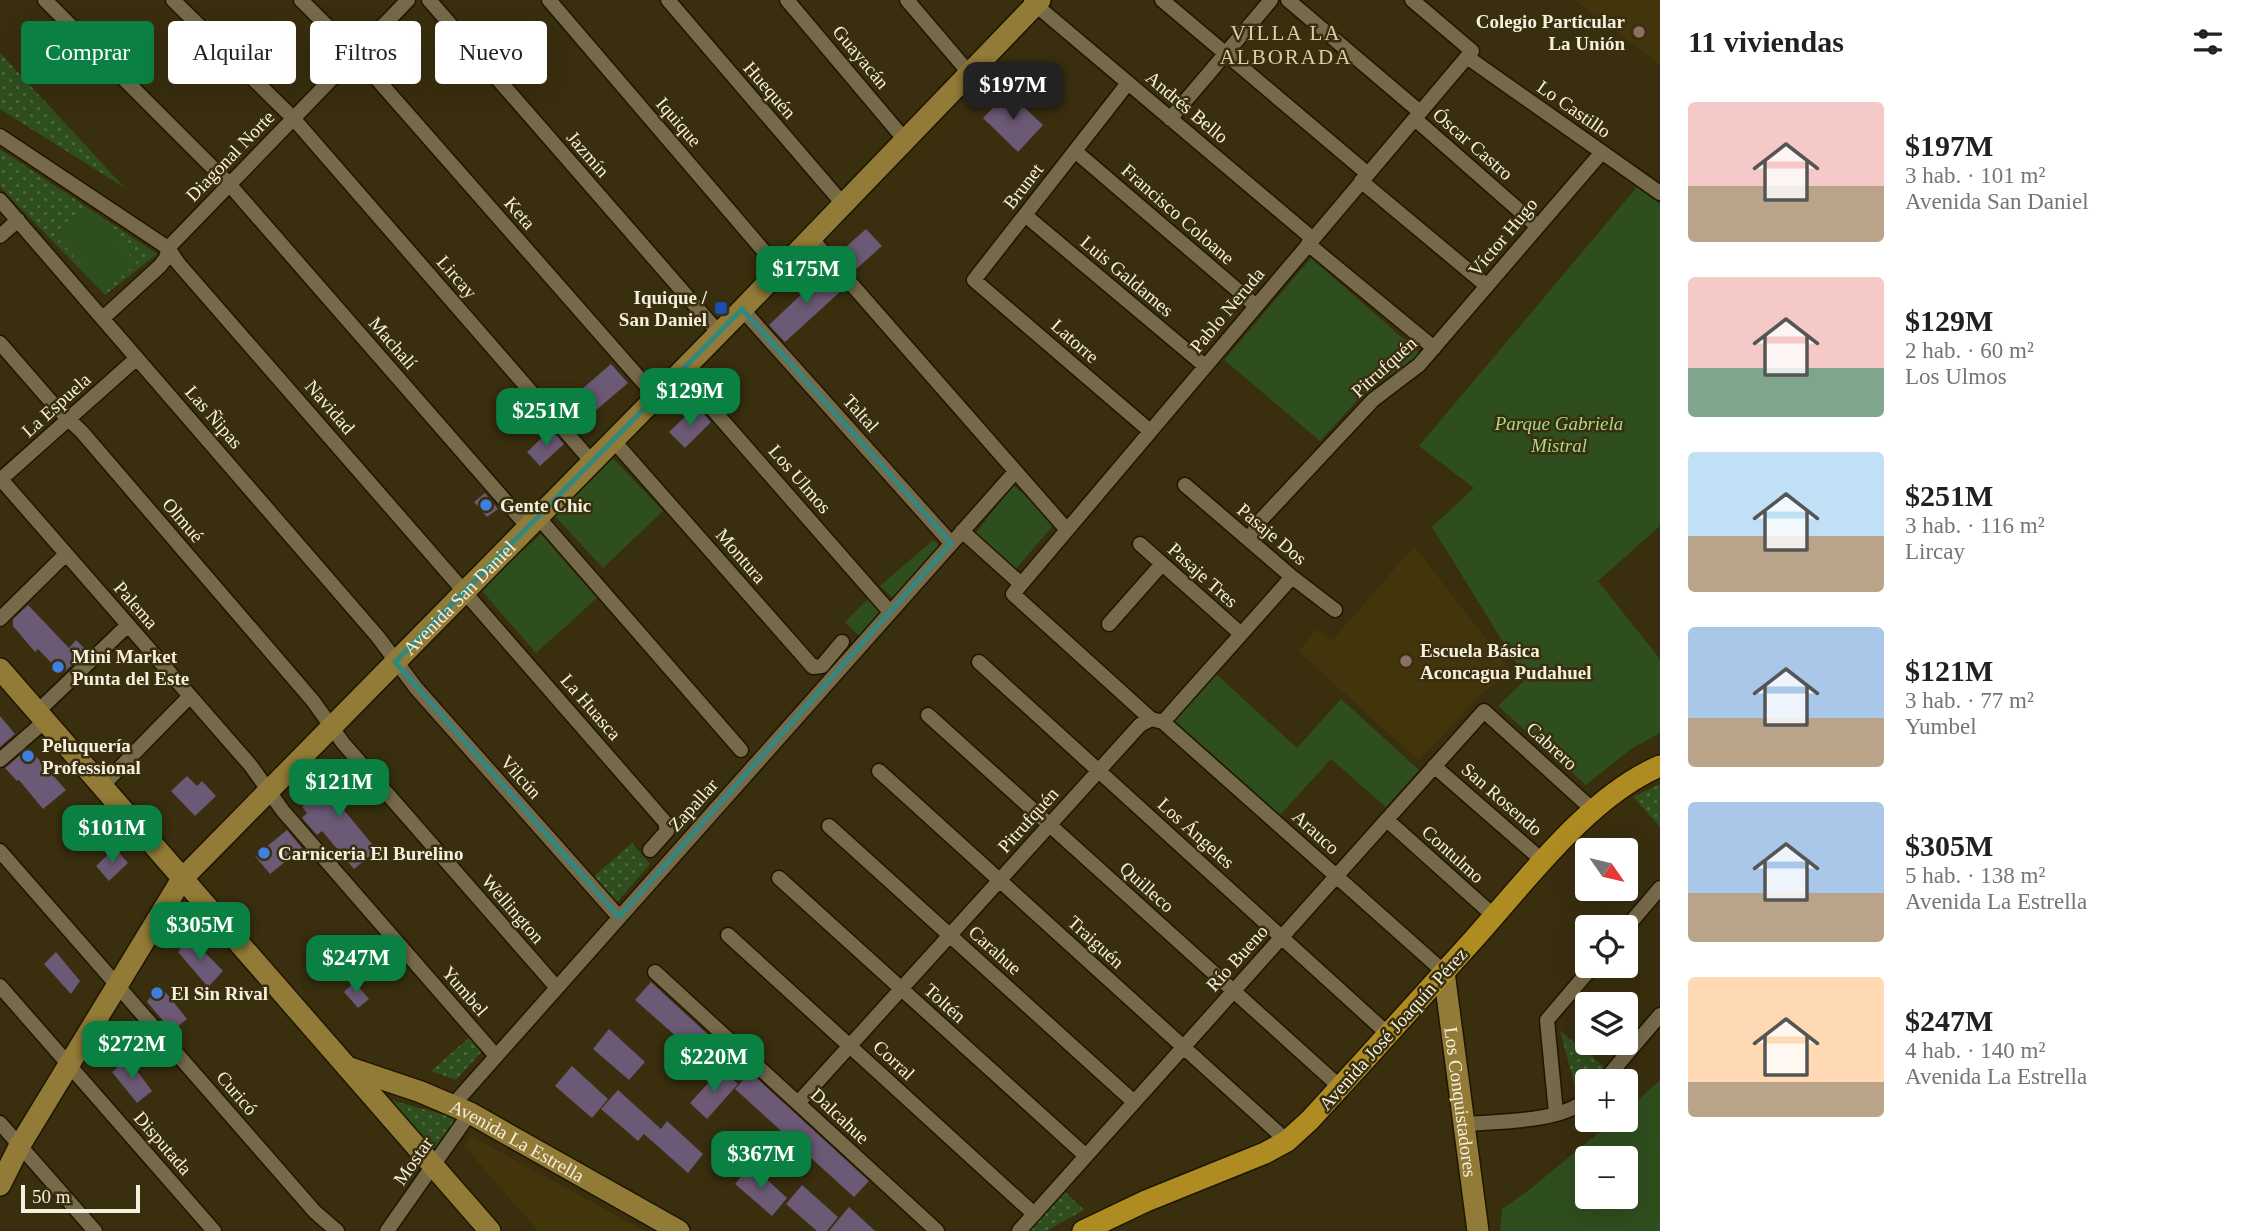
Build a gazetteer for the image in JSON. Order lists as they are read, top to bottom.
{
  "streets": {
    "main road": ["Avenida José Joaquín Pérez"],
    "street": [
      "Guayacán",
      "Huequén",
      "Andrés Bello",
      "Lo Castillo",
      "Iquique",
      "Óscar Castro",
      "Jazmín",
      "Diagonal Norte",
      "Brunet",
      "Keta",
      "Francisco Coloane",
      "Víctor Hugo",
      "Luis Galdames",
      "Lircay",
      "Pablo Neruda",
      "Latorre",
      "Machalí",
      "Pitrufquén",
      "La Espuela",
      "Navidad",
      "Taltal",
      "Las Ñipas",
      "Los Ulmos",
      "Olmué",
      "Pasaje Dos",
      "Montura",
      "Pasaje Tres",
      "Avenida San Daniel",
      "Palema",
      "La Huasca",
      "Cabrero",
      "Vilcún",
      "San Rosendo",
      "Zapallar",
      "Arauco",
      "Los Ángeles",
      "Contulmo",
      "Quilleco",
      "Wellington",
      "Traiguén",
      "Carahue",
      "Río Bueno",
      "Yumbel",
      "Toltén",
      "Corral",
      "Curicó",
      "Los Conquistadores",
      "Dalcahue",
      "Avenida La Estrella",
      "Disputada",
      "Mostar"
    ]
  },
  "crossings": [
    ["Guayacán", "Avenida San Daniel"],
    ["Huequén", "Avenida San Daniel"],
    ["Andrés Bello", "Brunet"],
    ["Andrés Bello", "Víctor Hugo"],
    ["Andrés Bello", "Pablo Neruda"],
    ["Andrés Bello", "Pitrufquén"],
    ["Andrés Bello", "Avenida San Daniel"],
    ["Lo Castillo", "Víctor Hugo"],
    ["Lo Castillo", "Pablo Neruda"],
    ["Iquique", "Avenida San Daniel"],
    ["Óscar Castro", "Víctor Hugo"],
    ["Óscar Castro", "Pablo Neruda"],
    ["Jazmín", "Avenida San Daniel"],
    ["Diagonal Norte", "Lircay"],
    ["Diagonal Norte", "Machalí"],
    ["Diagonal Norte", "Navidad"],
    ["Diagonal Norte", "Las Ñipas"],
    ["Brunet", "Francisco Coloane"],
    ["Brunet", "Luis Galdames"],
    ["Brunet", "Latorre"],
    ["Keta", "Avenida San Daniel"],
    ["Francisco Coloane", "Pablo Neruda"],
    ["Víctor Hugo", "Pitrufquén"],
    ["Luis Galdames", "Pablo Neruda"],
    ["Lircay", "Avenida San Daniel"],
    ["Pablo Neruda", "Latorre"],
    ["Pablo Neruda", "Arauco"],
    ["Machalí", "Avenida San Daniel"],
    ["Pitrufquén", "Pasaje Dos"],
    ["Pitrufquén", "Pasaje Tres"],
    ["Pitrufquén", "Arauco"],
    ["Pitrufquén", "Los Ángeles"],
    ["Pitrufquén", "Quilleco"],
    ["Pitrufquén", "Traiguén"],
    ["Pitrufquén", "Carahue"],
    ["Pitrufquén", "Toltén"],
    ["Pitrufquén", "Corral"],
    ["Pitrufquén", "Dalcahue"],
    ["La Espuela", "Las Ñipas"],
    ["La Espuela", "Olmué"],
    ["La Espuela", "Palema"],
    ["Navidad", "Avenida San Daniel"],
    ["Navidad", "La Huasca"],
    ["Taltal", "Avenida San Daniel"],
    ["Taltal", "Zapallar"],
    ["Las Ñipas", "Avenida San Daniel"],
    ["Las Ñipas", "Vilcún"],
    ["Los Ulmos", "Avenida San Daniel"],
    ["Los Ulmos", "Zapallar"],
    ["Olmué", "Avenida San Daniel"],
    ["Olmué", "Wellington"],
    ["Montura", "Avenida San Daniel"],
    ["Avenida San Daniel", "Palema"],
    ["Avenida San Daniel", "La Huasca"],
    ["Avenida San Daniel", "Vilcún"],
    ["Avenida San Daniel", "Wellington"],
    ["Avenida San Daniel", "Yumbel"],
    ["Avenida San Daniel", "Curicó"],
    ["Avenida San Daniel", "Avenida La Estrella"],
    ["Avenida San Daniel", "Disputada"],
    ["Palema", "Yumbel"],
    ["Cabrero", "Río Bueno"],
    ["Cabrero", "Avenida José Joaquín Pérez"],
    ["Vilcún", "Zapallar"],
    ["San Rosendo", "Río Bueno"],
    ["San Rosendo", "Avenida José Joaquín Pérez"],
    ["Zapallar", "Wellington"],
    ["Zapallar", "Yumbel"],
    ["Zapallar", "Avenida La Estrella"],
    ["Zapallar", "Mostar"],
    ["Arauco", "Río Bueno"],
    ["Arauco", "Avenida José Joaquín Pérez"],
    ["Arauco", "Los Conquistadores"],
    ["Los Ángeles", "Río Bueno"],
    ["Los Ángeles", "Avenida José Joaquín Pérez"],
    ["Contulmo", "Río Bueno"],
    ["Contulmo", "Avenida José Joaquín Pérez"],
    ["Quilleco", "Río Bueno"],
    ["Quilleco", "Avenida José Joaquín Pérez"],
    ["Traiguén", "Río Bueno"],
    ["Traiguén", "Avenida José Joaquín Pérez"],
    ["Carahue", "Río Bueno"],
    ["Río Bueno", "Toltén"],
    ["Río Bueno", "Corral"],
    ["Avenida José Joaquín Pérez", "Los Conquistadores"],
    ["Avenida La Estrella", "Mostar"]
  ],
  "districts": ["VILLA LA ALBORADA"],
  "parks": ["Parque Gabriela Mistral"],
  "places": {
    "other": [
      "Colegio Particular La Unión",
      "Gente Chic",
      "Escuela Básica Aconcagua Pudahuel",
      "Mini Market Punta del Este",
      "Peluquería Professional",
      "Carniceria El Burelino",
      "El Sin Rival"
    ],
    "transit": ["Iquique / San Daniel"]
  },
  "scale_bar": "50 m",
  "north": "bottom right",
  "page": {
    "heading": "11 viviendas",
    "chip": [
      "Comprar",
      "Alquilar",
      "Filtros",
      "Nuevo"
    ],
    "price": [
      "$197M",
      "$175M",
      "$129M",
      "$251M",
      "$121M",
      "$101M",
      "$305M",
      "$247M",
      "$272M",
      "$220M",
      "$367M"
    ],
    "list": [
      {
        "name": "$197M",
        "note": "3 hab. · 101 m² · Avenida San Daniel"
      },
      {
        "name": "$129M",
        "note": "2 hab. · 60 m² · Los Ulmos"
      },
      {
        "name": "$251M",
        "note": "3 hab. · 116 m² · Lircay"
      },
      {
        "name": "$121M",
        "note": "3 hab. · 77 m² · Yumbel"
      },
      {
        "name": "$305M",
        "note": "5 hab. · 138 m² · Avenida La Estrella"
      },
      {
        "name": "$247M",
        "note": "4 hab. · 140 m² · Avenida La Estrella"
      }
    ],
    "map_buttons": ["+", "−"],
    "scale": "50 m"
  }
}
